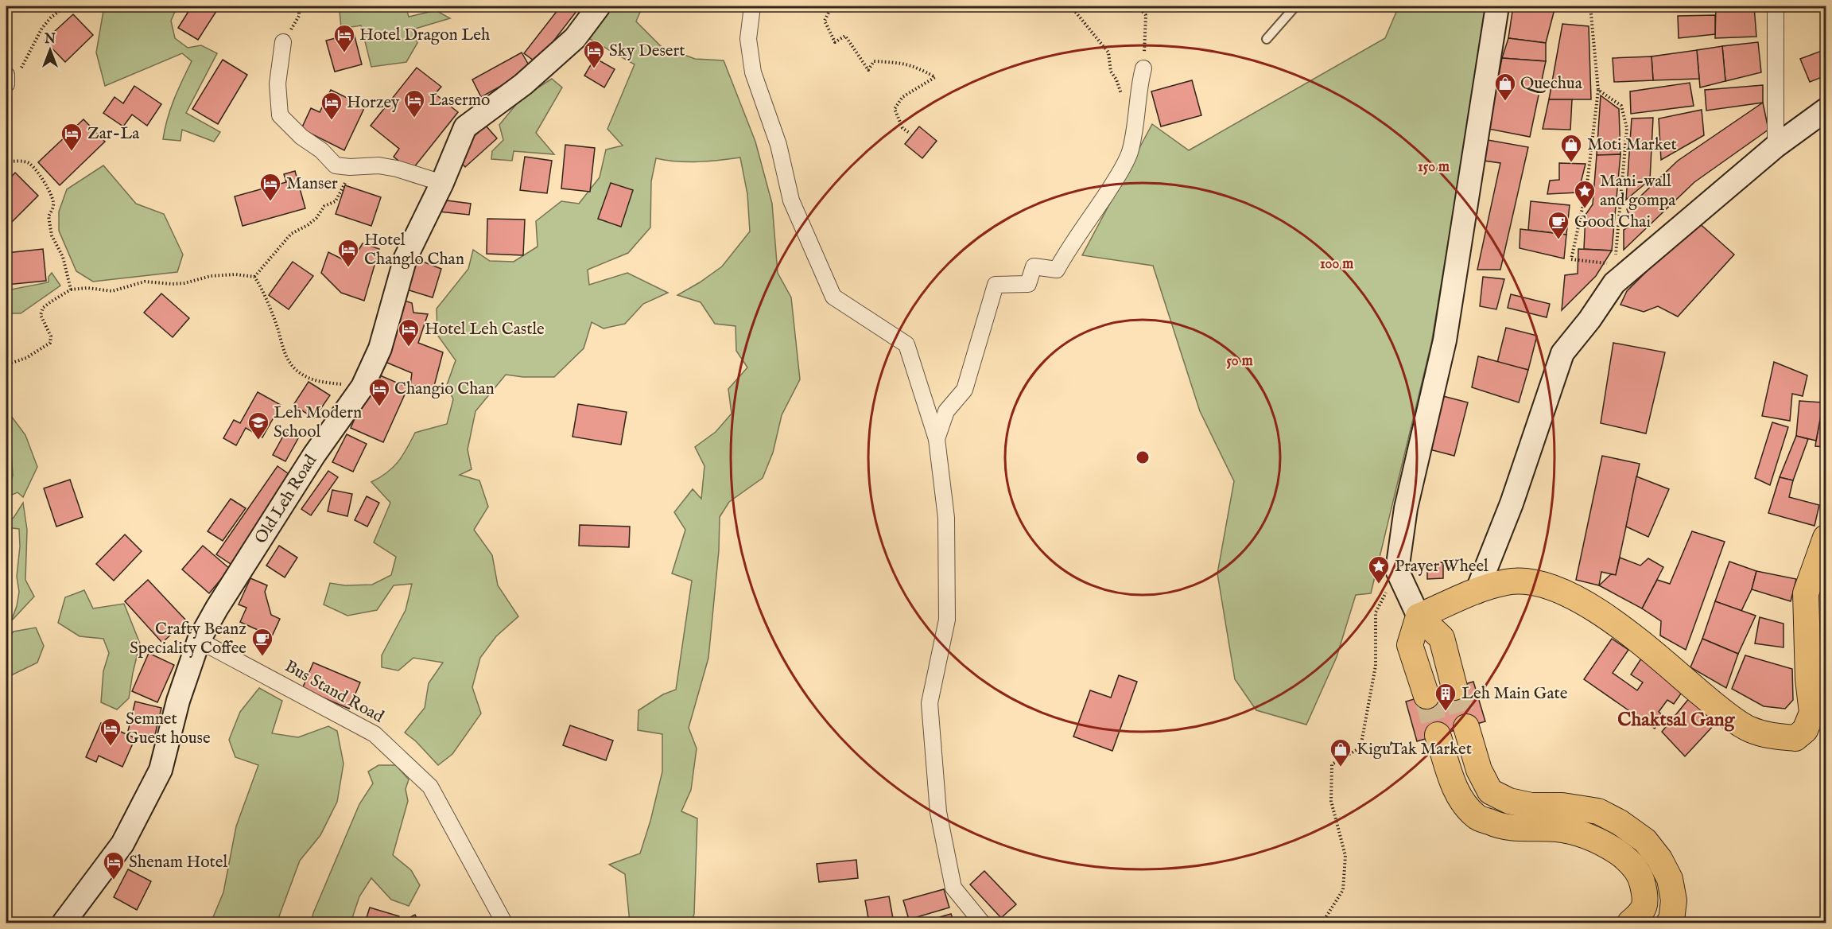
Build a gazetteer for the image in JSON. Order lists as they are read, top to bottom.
{
  "streets": {
    "street": ["Old Leh Road", "Bus Stand Road"]
  },
  "crossings": [
    ["Old Leh Road", "Bus Stand Road"]
  ],
  "districts": ["Chaktsal Gang"],
  "places": {
    "hotel": [
      "Hotel Dragon Leh",
      "Sky Desert",
      "Lasermo",
      "Horzey",
      "Zar-La",
      "Manser",
      "Hotel Changlo Chan",
      "Hotel Leh Castle",
      "Changio Chan",
      "Semnet Guest house",
      "Shenam Hotel"
    ],
    "shop": ["Quechua", "Moti Market", "KiguTak Market"],
    "place": ["Mani-wall and gompa", "Prayer Wheel"],
    "cafe": ["Good Chai", "Crafty Beanz Speciality Coffee"],
    "school or university": ["Leh Modern School"],
    "building": ["Leh Main Gate"]
  },
  "north": "top",
  "rings": ["150 m", "100 m", "50 m"]
}
